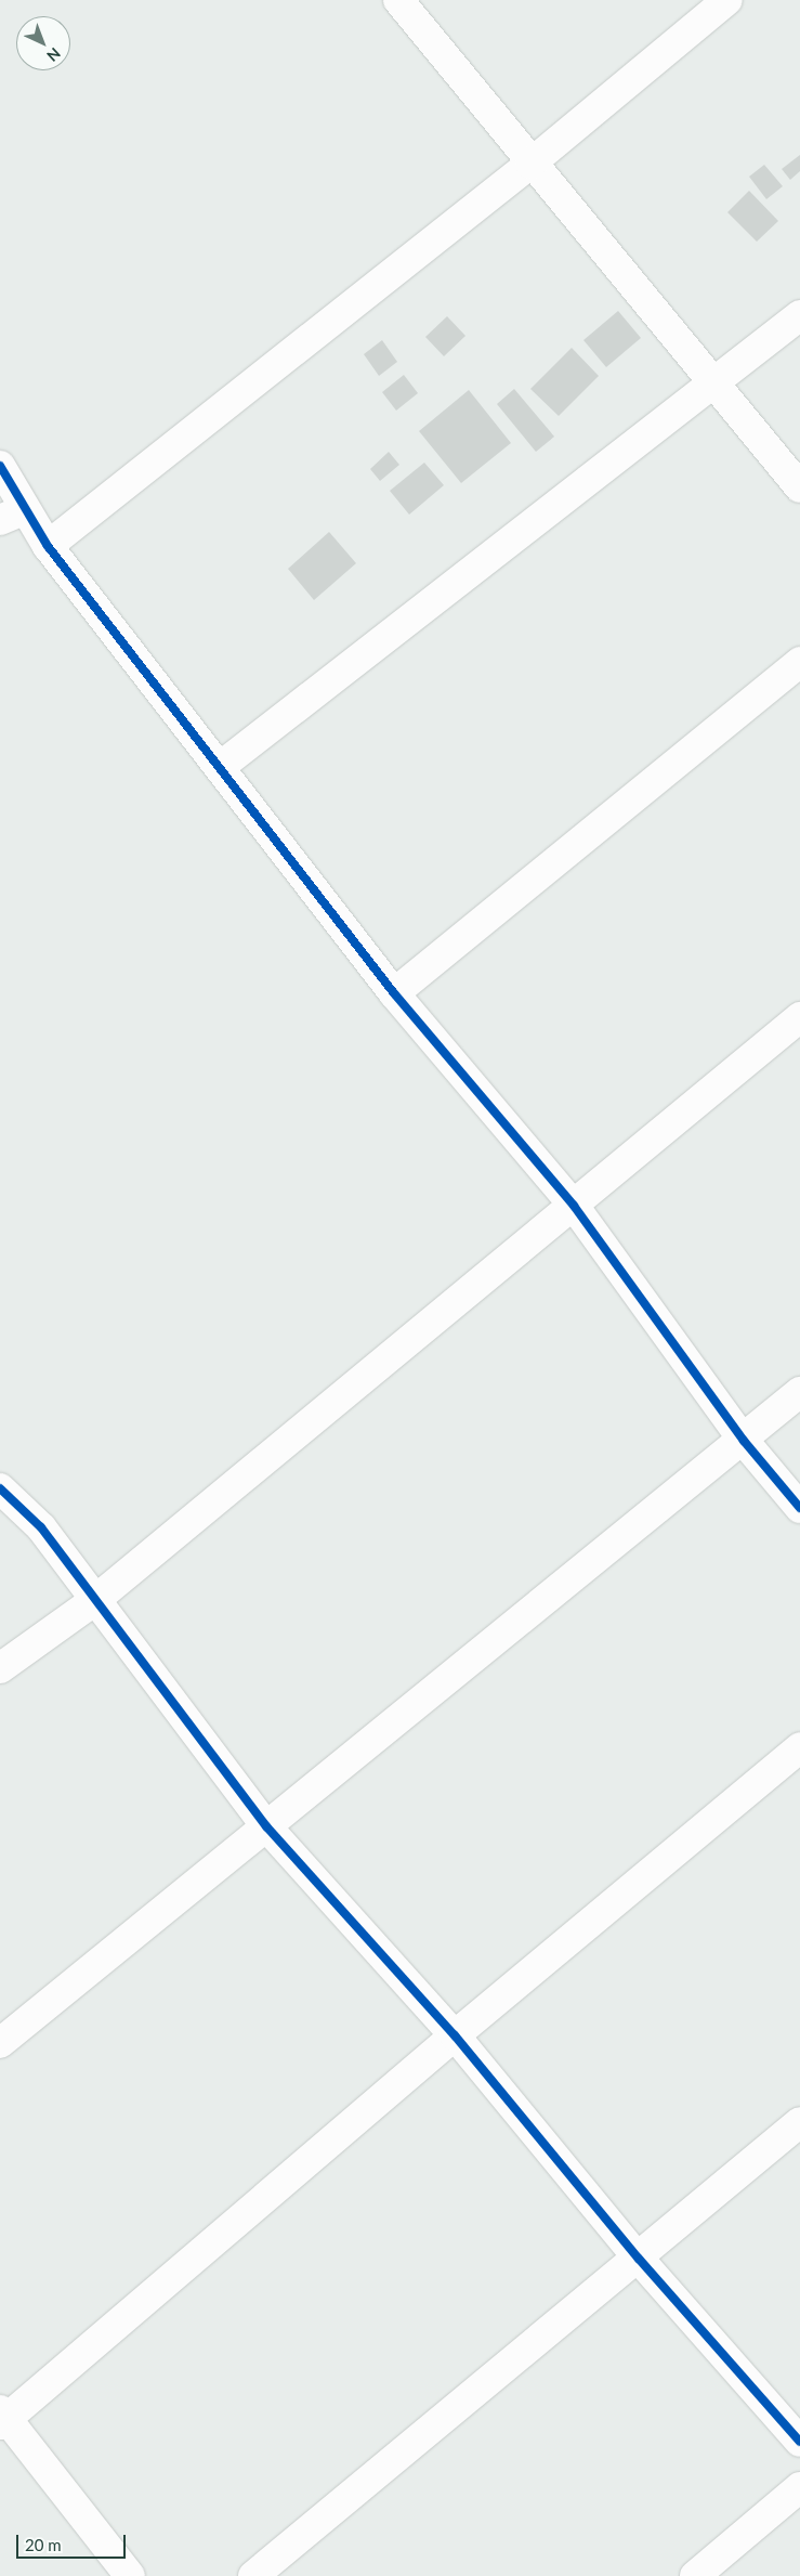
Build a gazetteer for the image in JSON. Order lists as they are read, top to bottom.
{
  "scale_bar": "20 m",
  "north": "bottom right"
}
